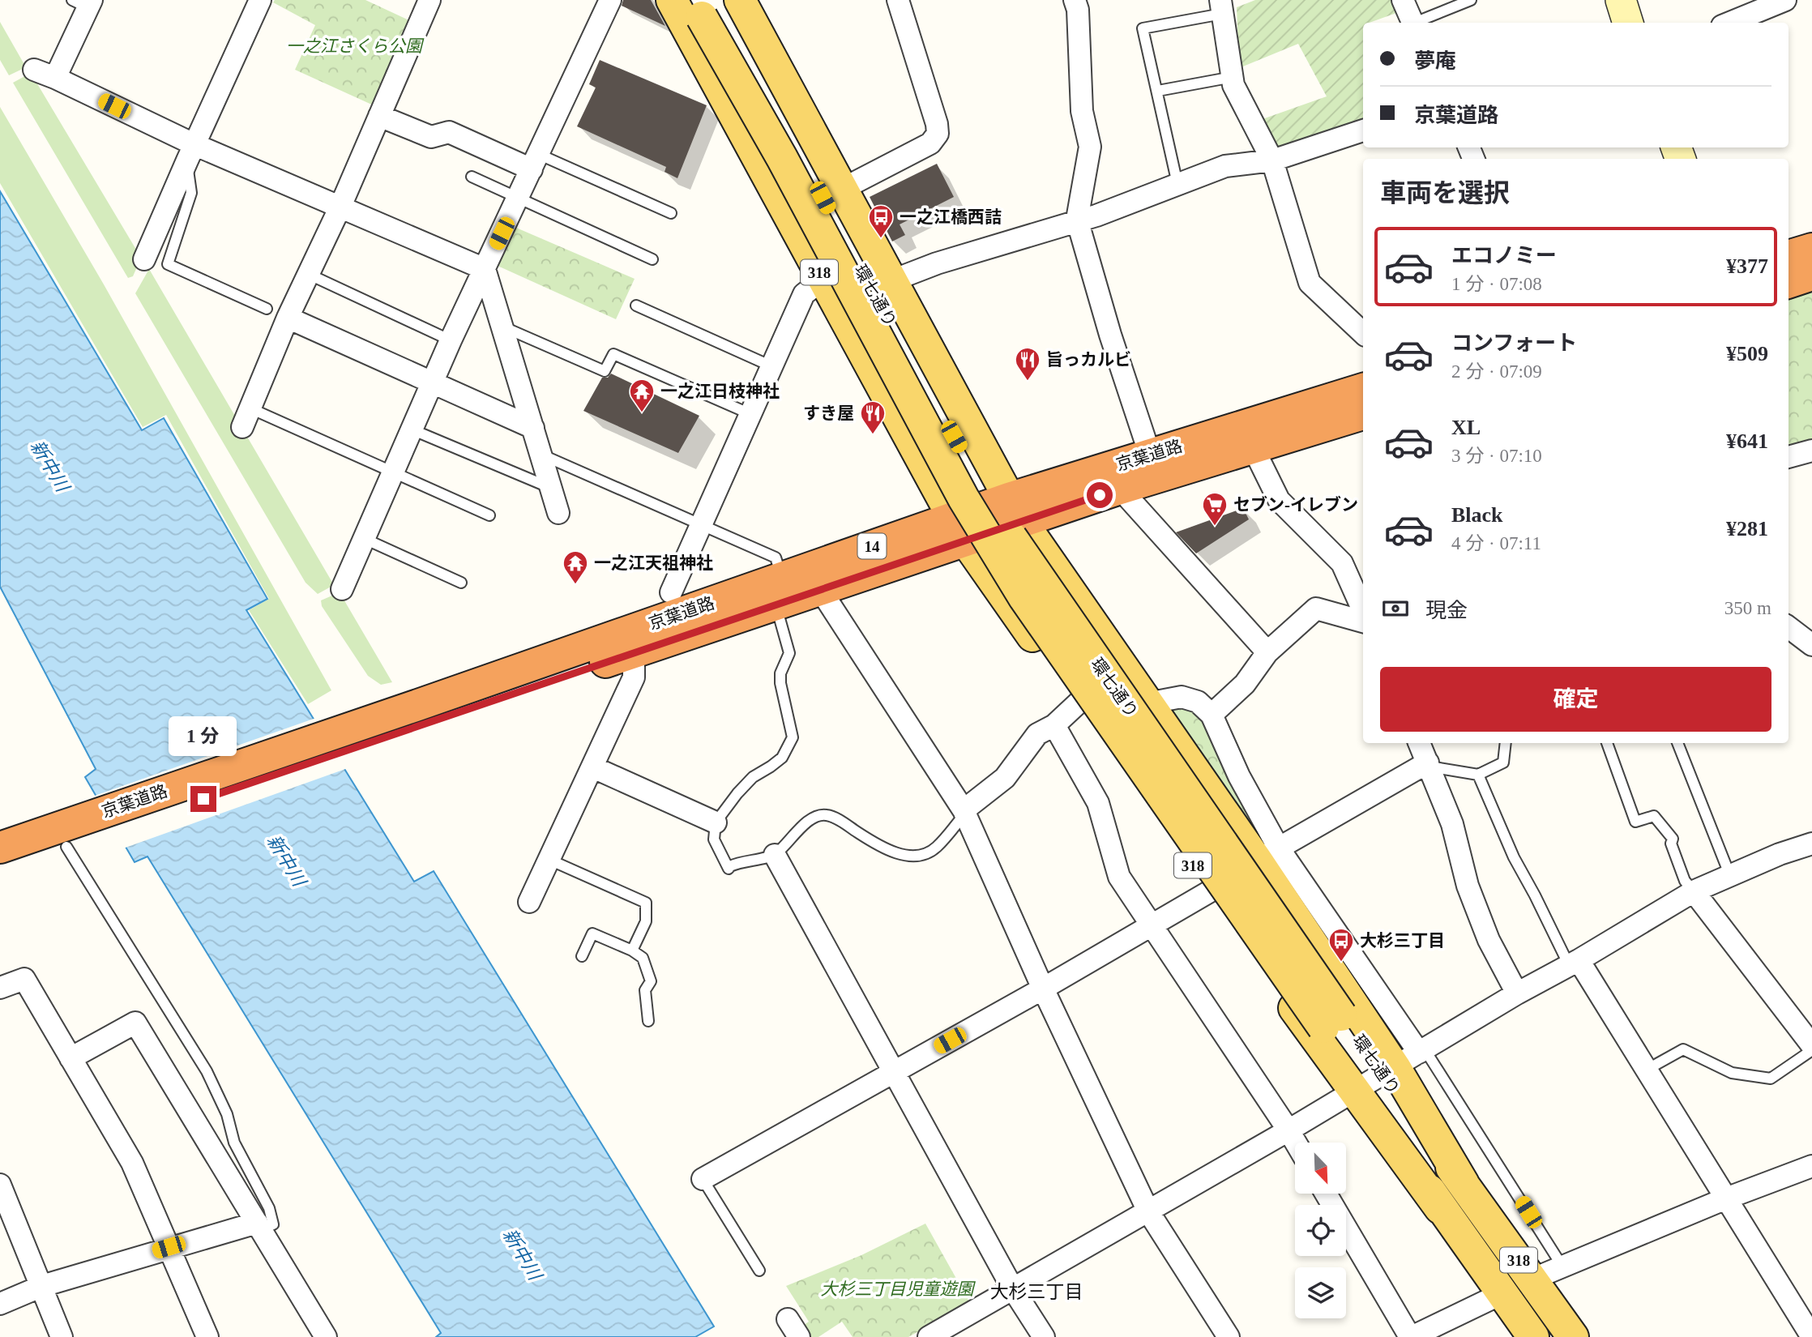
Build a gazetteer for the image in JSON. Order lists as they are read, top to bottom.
{
  "streets": {
    "highway": ["京葉道路", "14"],
    "main road": ["318", "環七通り"]
  },
  "crossings": [
    ["318", "環七通り"],
    ["318", "京葉道路"]
  ],
  "districts": ["大杉三丁目"],
  "water": ["新中川"],
  "parks": ["一之江さくら公園", "大杉三丁目児童遊園"],
  "places": {
    "bus stop": ["一之江橋西詰", "大杉三丁目"],
    "restaurant": ["旨っカルビ", "すき屋"],
    "temple": ["一之江日枝神社", "一之江天祖神社"],
    "supermarket": ["セブン-イレブン"]
  },
  "north": "bottom right",
  "page": {
    "banner": ["夢庵", "京葉道路"],
    "heading": "車両を選択",
    "list": [
      {
        "name": "エコノミー",
        "note": "1 分 · 07:08",
        "value": "¥377"
      },
      {
        "name": "コンフォート",
        "note": "2 分 · 07:09",
        "value": "¥509"
      },
      {
        "name": "XL",
        "note": "3 分 · 07:10",
        "value": "¥641"
      },
      {
        "name": "Black",
        "note": "4 分 · 07:11",
        "value": "¥281"
      }
    ],
    "pay": ["現金", "350 m"],
    "buttons": "確定",
    "bubble": "1 分"
  }
}
